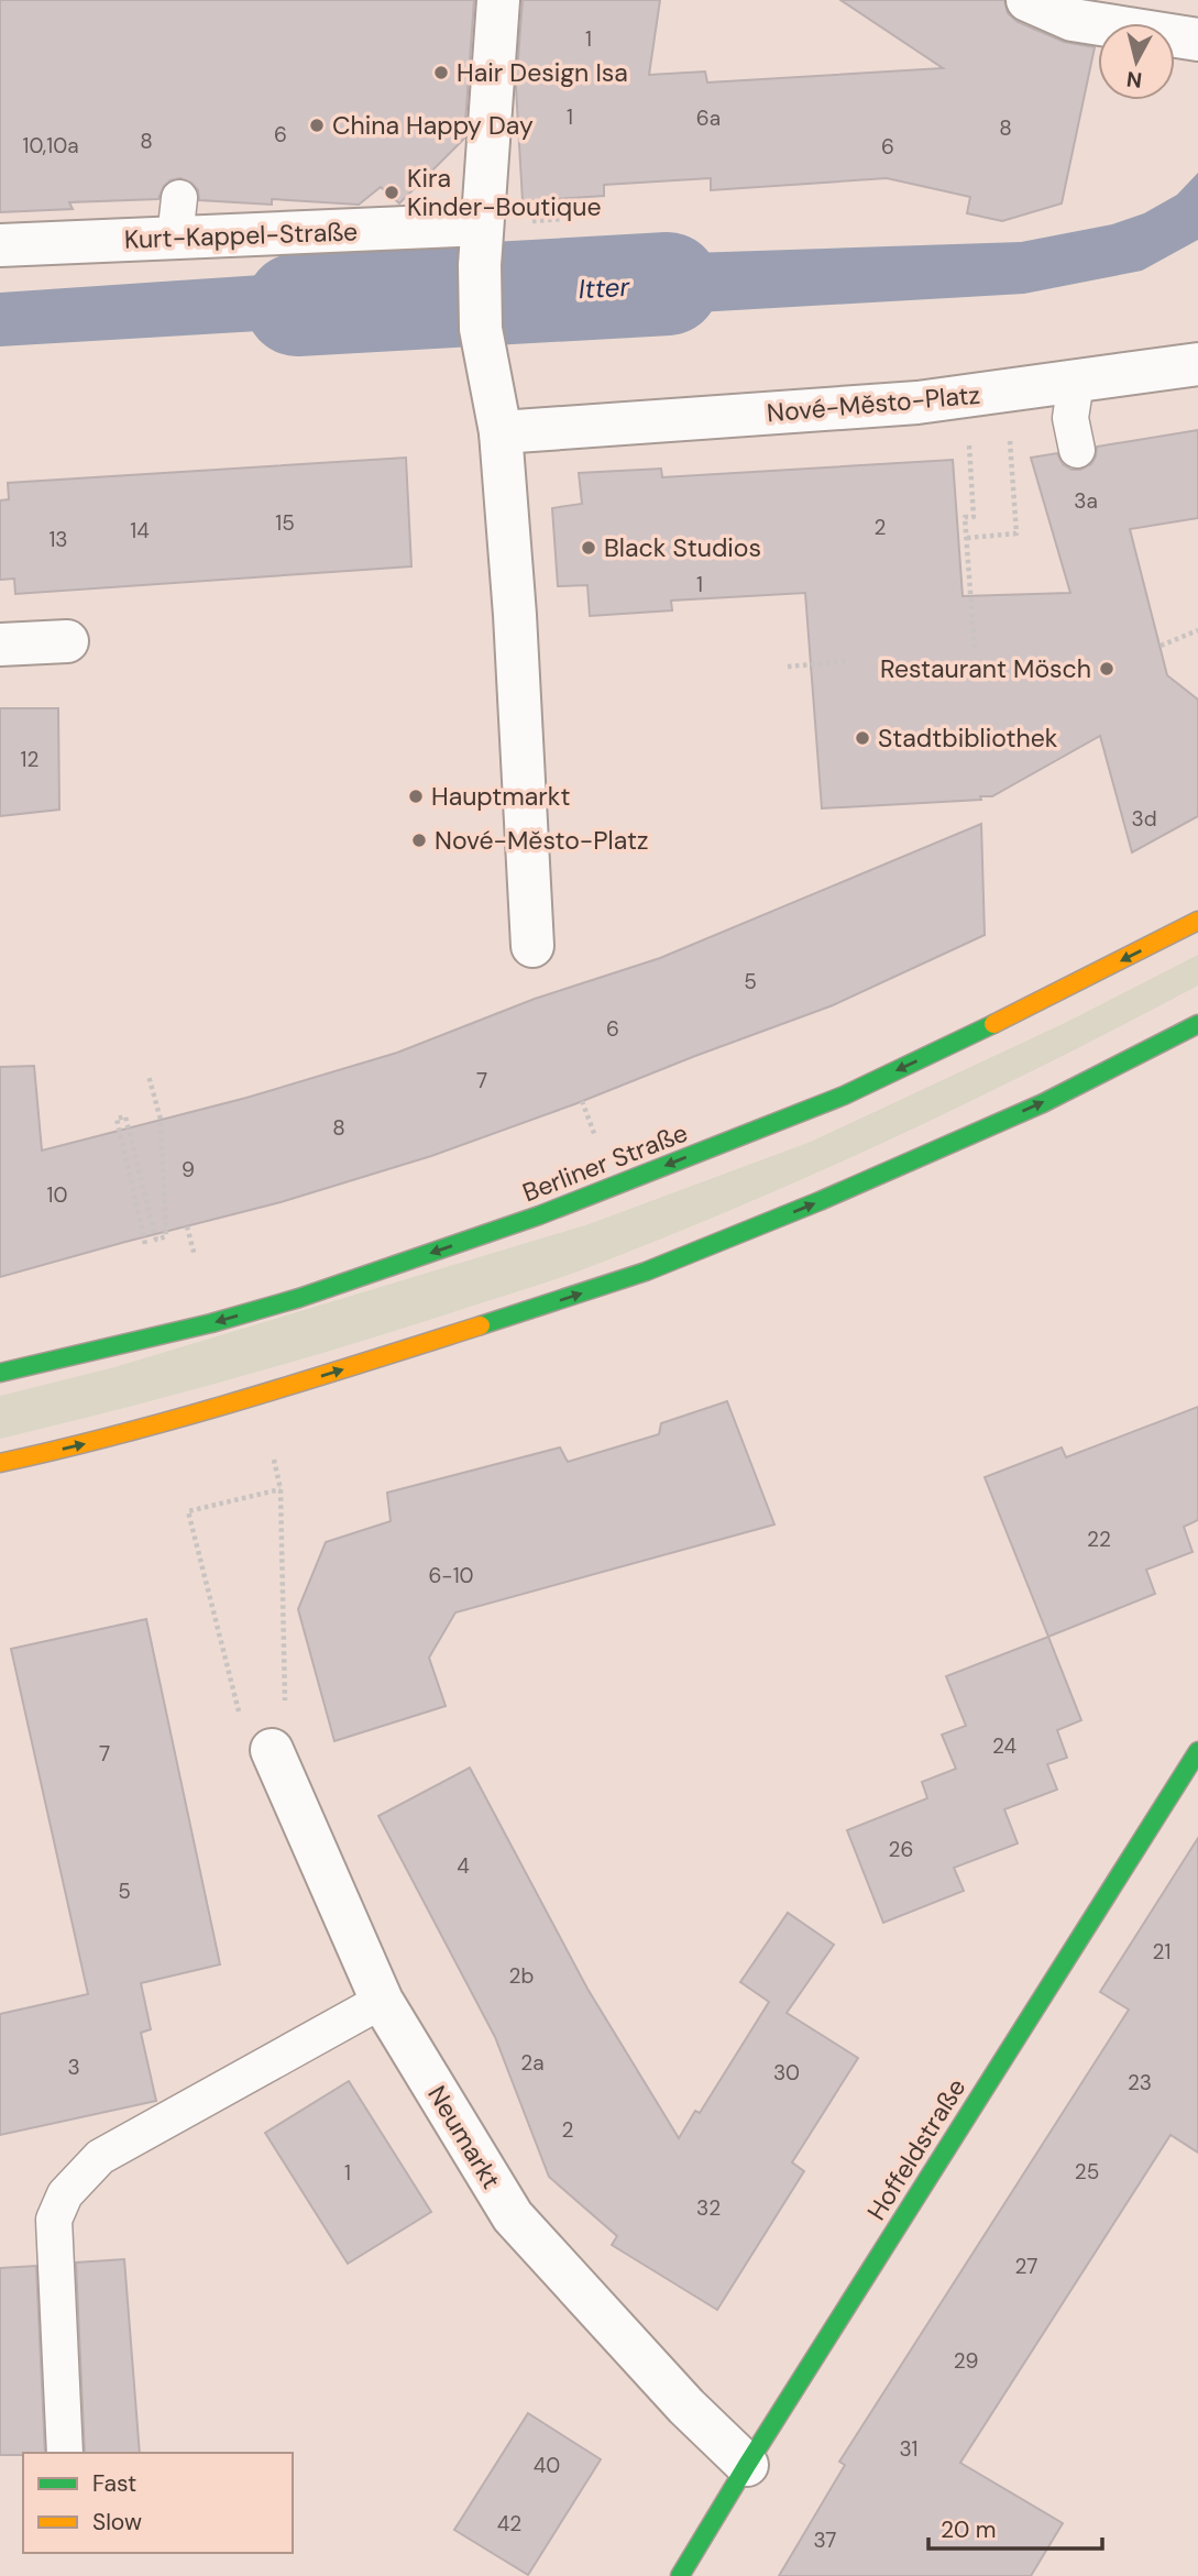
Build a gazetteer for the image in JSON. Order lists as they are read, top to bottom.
{
  "streets": {
    "main road": ["Berliner Straße", "Hoffeldstraße"],
    "street": ["Kurt-Kappel-Straße", "Nové-Město-Platz", "Neumarkt"]
  },
  "crossings": [
    ["Neumarkt", "Hoffeldstraße"]
  ],
  "water": ["Itter"],
  "places": [
    "Hair Design Isa",
    "China Happy Day",
    "Kira Kinder-Boutique",
    "Black Studios",
    "Restaurant Mösch",
    "Stadtbibliothek",
    "Hauptmarkt",
    "Nové-Město-Platz"
  ],
  "house_numbers": [
    "1",
    "1",
    "6a",
    "8",
    "6",
    "8",
    "10,10a",
    "6",
    "3a",
    "15",
    "2",
    "14",
    "13",
    "1",
    "12",
    "3d",
    "5",
    "6",
    "7",
    "8",
    "9",
    "10",
    "22",
    "6-10",
    "24",
    "7",
    "26",
    "4",
    "5",
    "21",
    "2b",
    "2a",
    "3",
    "30",
    "23",
    "2",
    "25",
    "1",
    "32",
    "27",
    "29",
    "31",
    "40",
    "42",
    "37"
  ],
  "legend": ["Fast", "Slow"],
  "scale_bar": "20 m",
  "north": "bottom"
}
